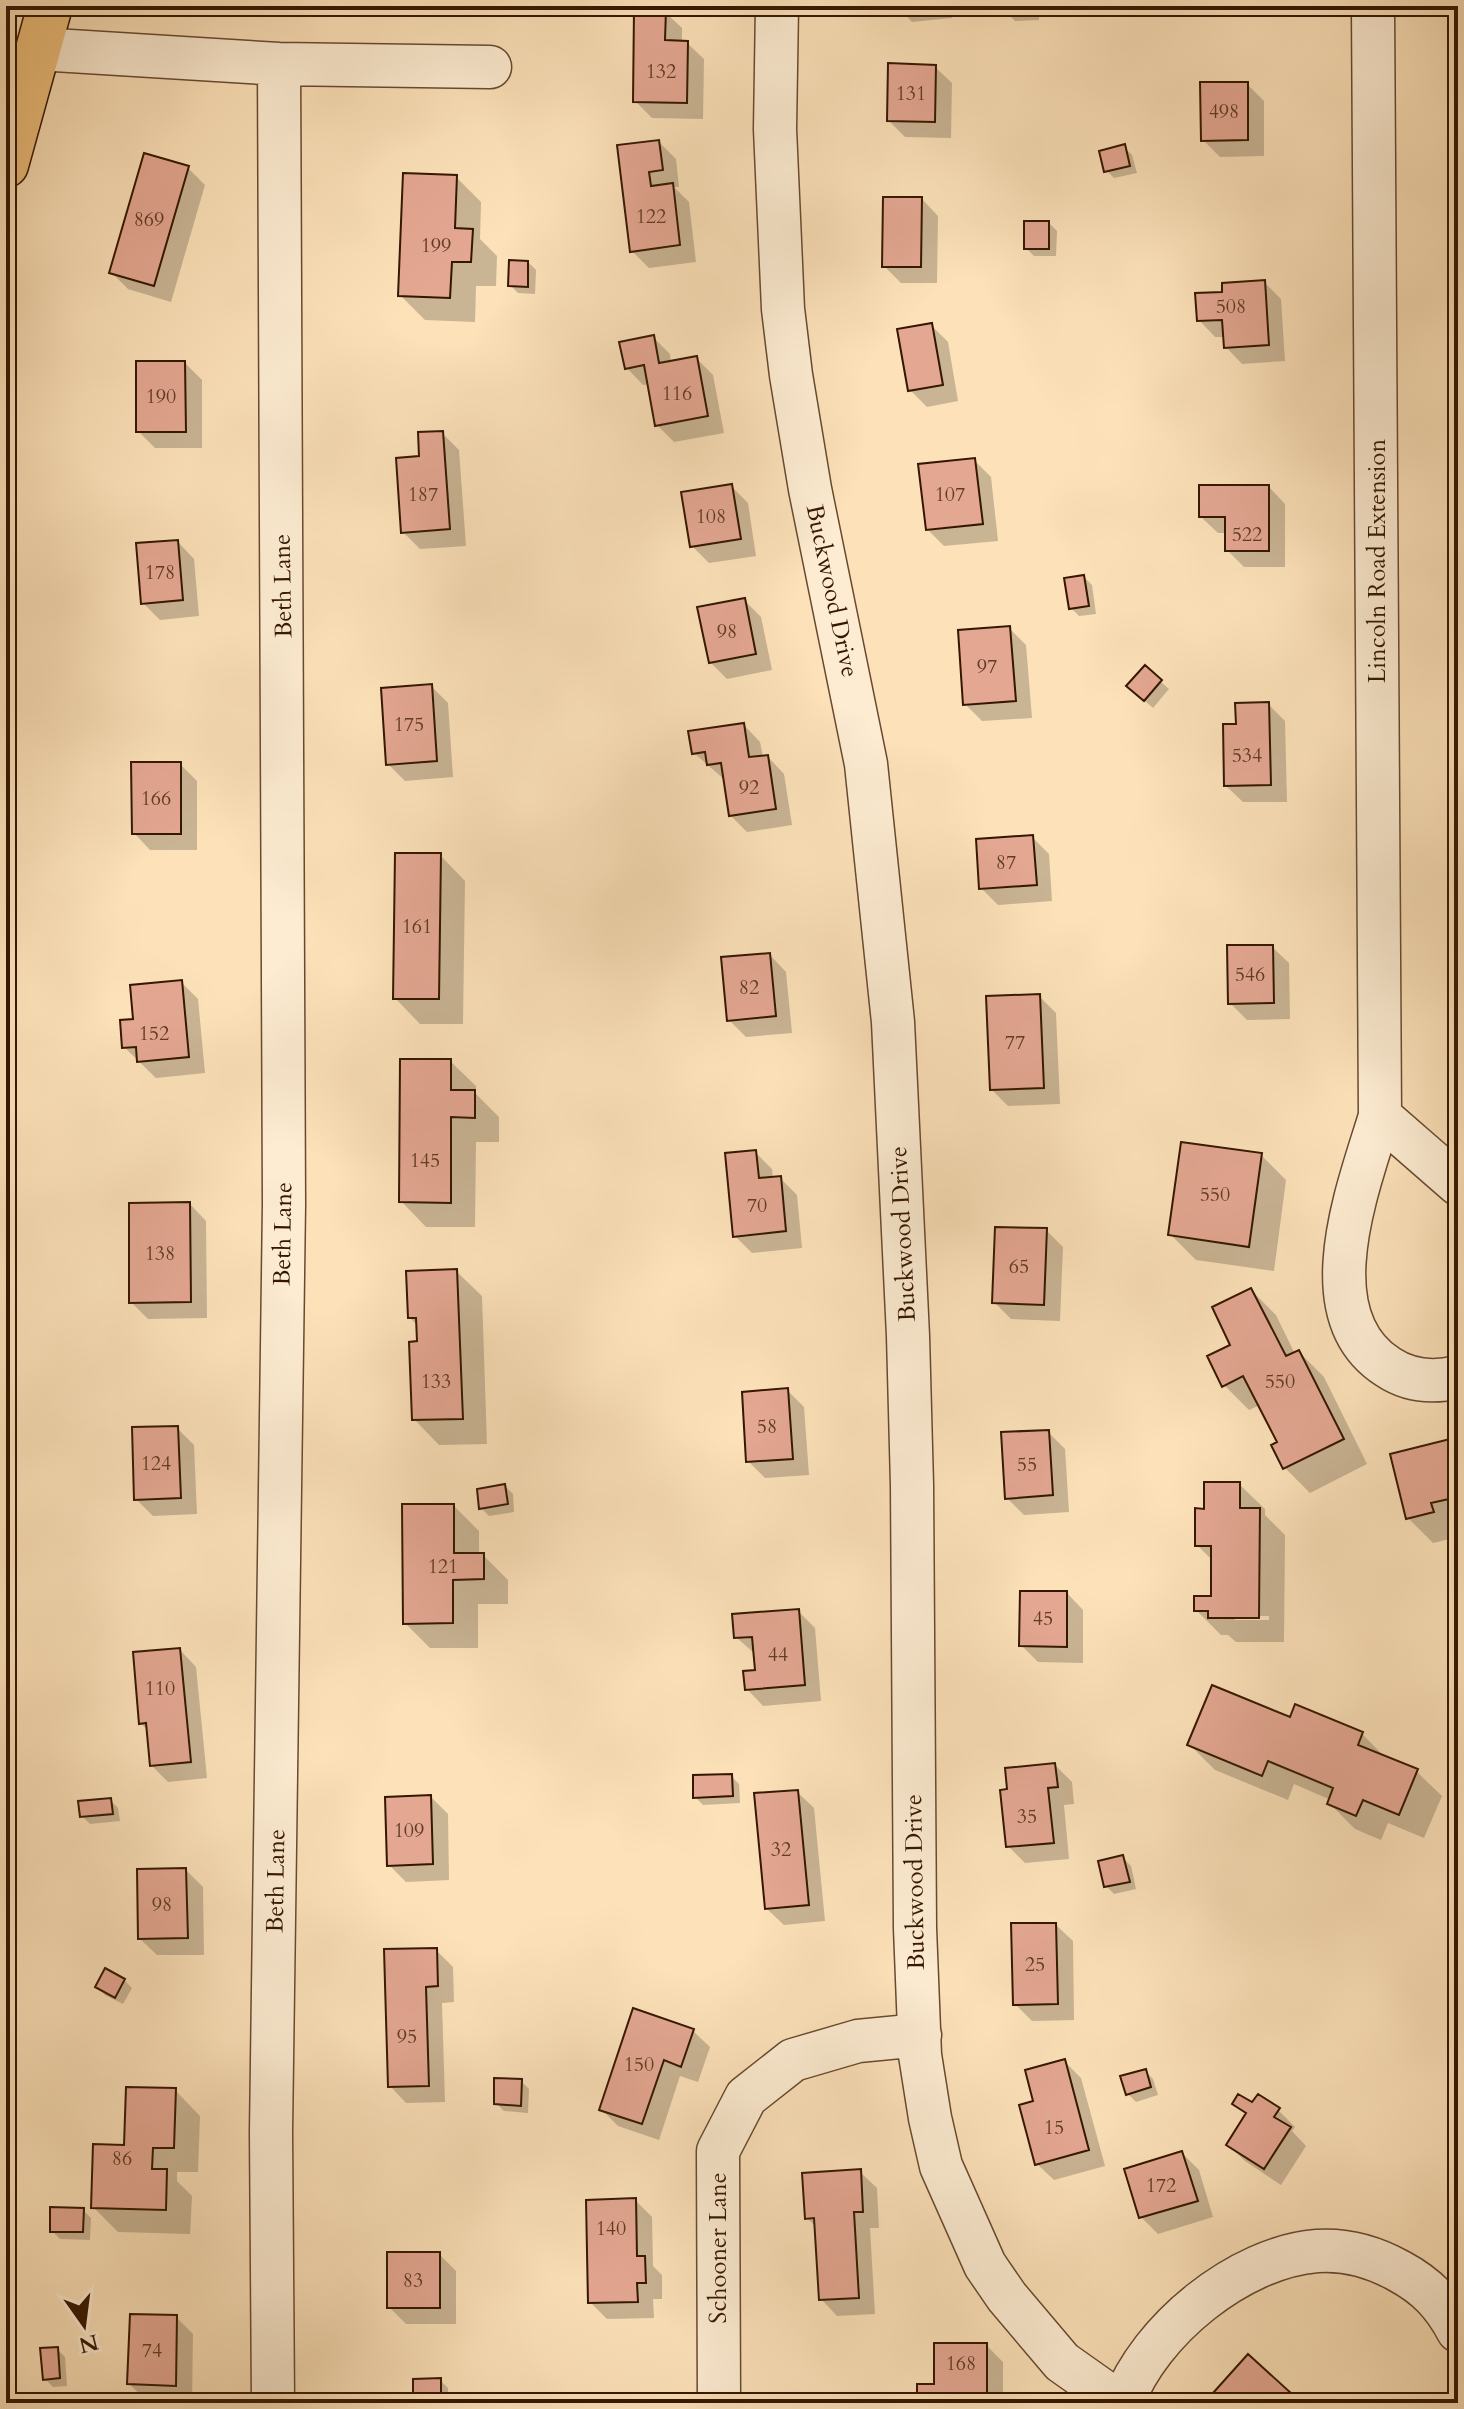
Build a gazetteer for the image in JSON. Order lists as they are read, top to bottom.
{
  "streets": {
    "street": [
      "Lincoln Road Extension",
      "Beth Lane",
      "Buckwood Drive",
      "Schooner Lane"
    ]
  },
  "crossings": [
    ["Buckwood Drive", "Schooner Lane"]
  ],
  "house_numbers": [
    "132",
    "131",
    "498",
    "122",
    "869",
    "199",
    "508",
    "116",
    "190",
    "187",
    "107",
    "108",
    "522",
    "178",
    "98",
    "97",
    "175",
    "534",
    "92",
    "166",
    "87",
    "161",
    "546",
    "82",
    "152",
    "77",
    "145",
    "550",
    "70",
    "138",
    "65",
    "133",
    "550",
    "58",
    "124",
    "55",
    "121",
    "45",
    "44",
    "110",
    "35",
    "109",
    "32",
    "98",
    "25",
    "95",
    "150",
    "15",
    "86",
    "172",
    "140",
    "83",
    "74",
    "168"
  ],
  "north": "bottom"
}
